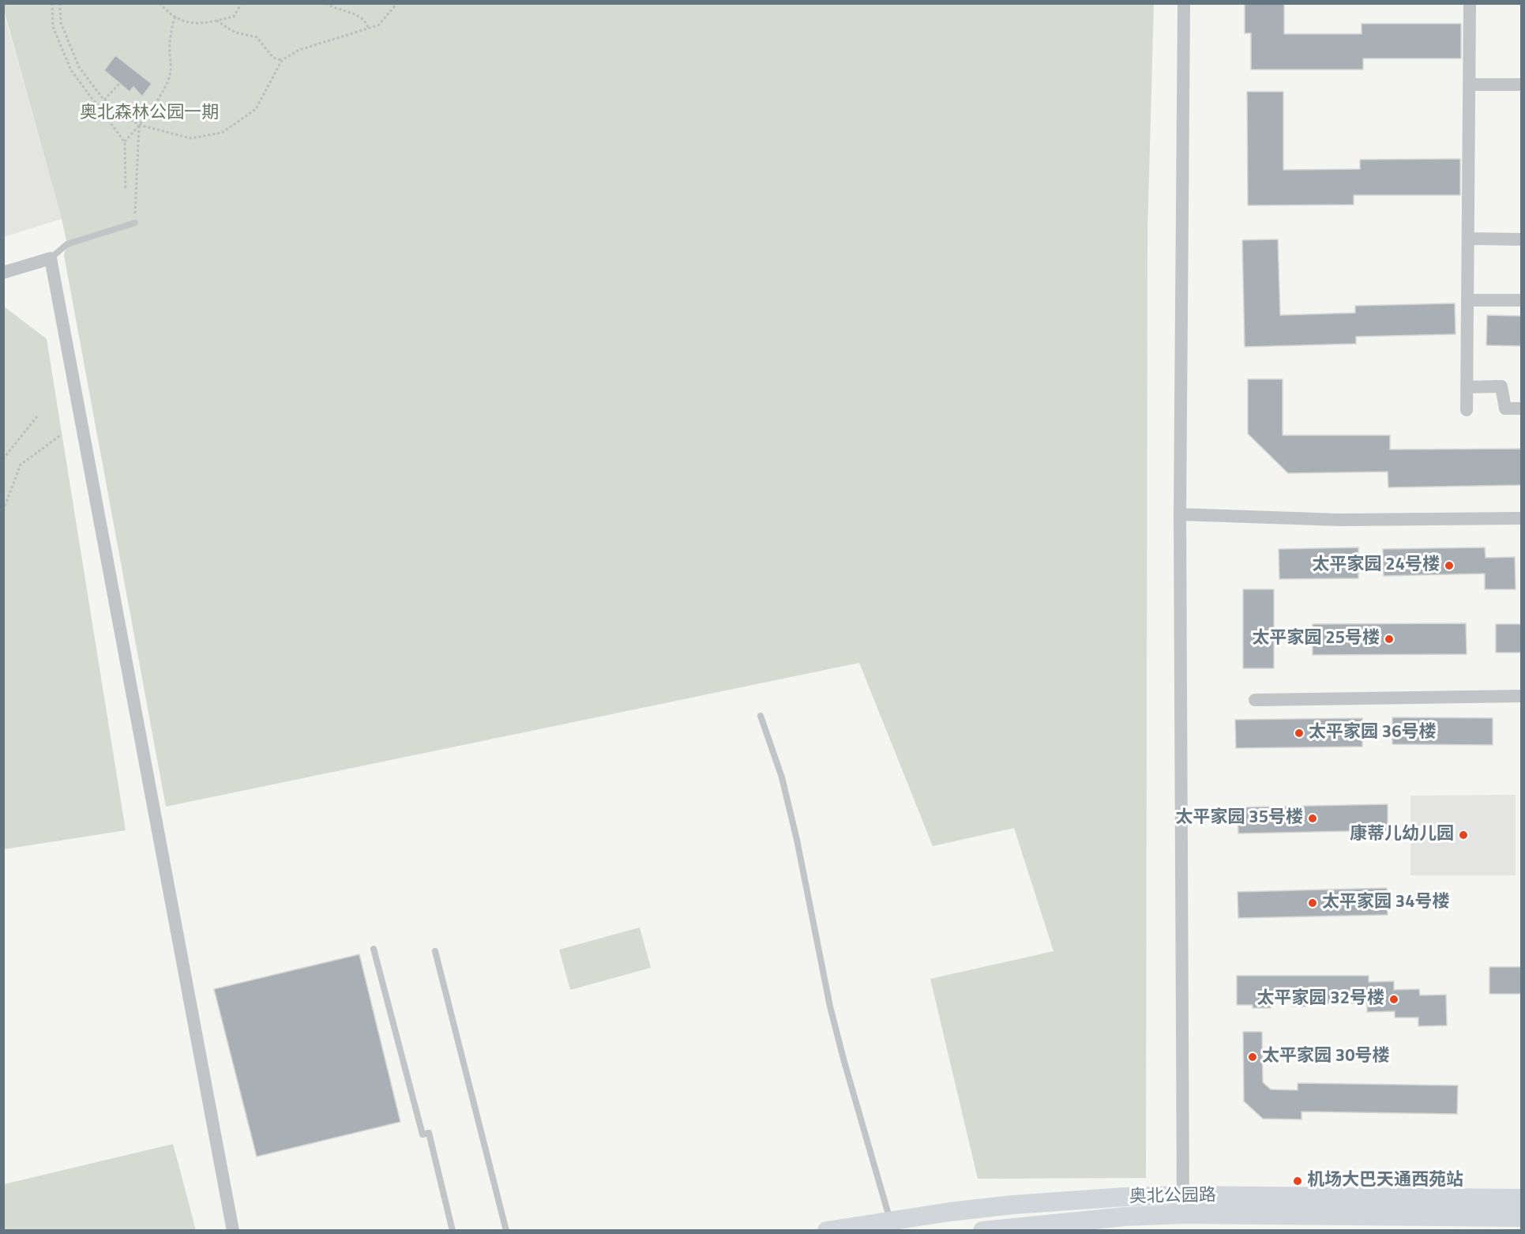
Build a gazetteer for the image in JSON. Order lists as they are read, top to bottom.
{
  "streets": {
    "main road": ["奥北公园路"]
  },
  "parks": ["奥北森林公园一期"],
  "places": [
    "太平家园 24号楼",
    "太平家园 25号楼",
    "太平家园 36号楼",
    "太平家园 35号楼",
    "康蒂儿幼儿园",
    "太平家园 34号楼",
    "太平家园 32号楼",
    "太平家园 30号楼",
    "机场大巴天通西苑站"
  ]
}
